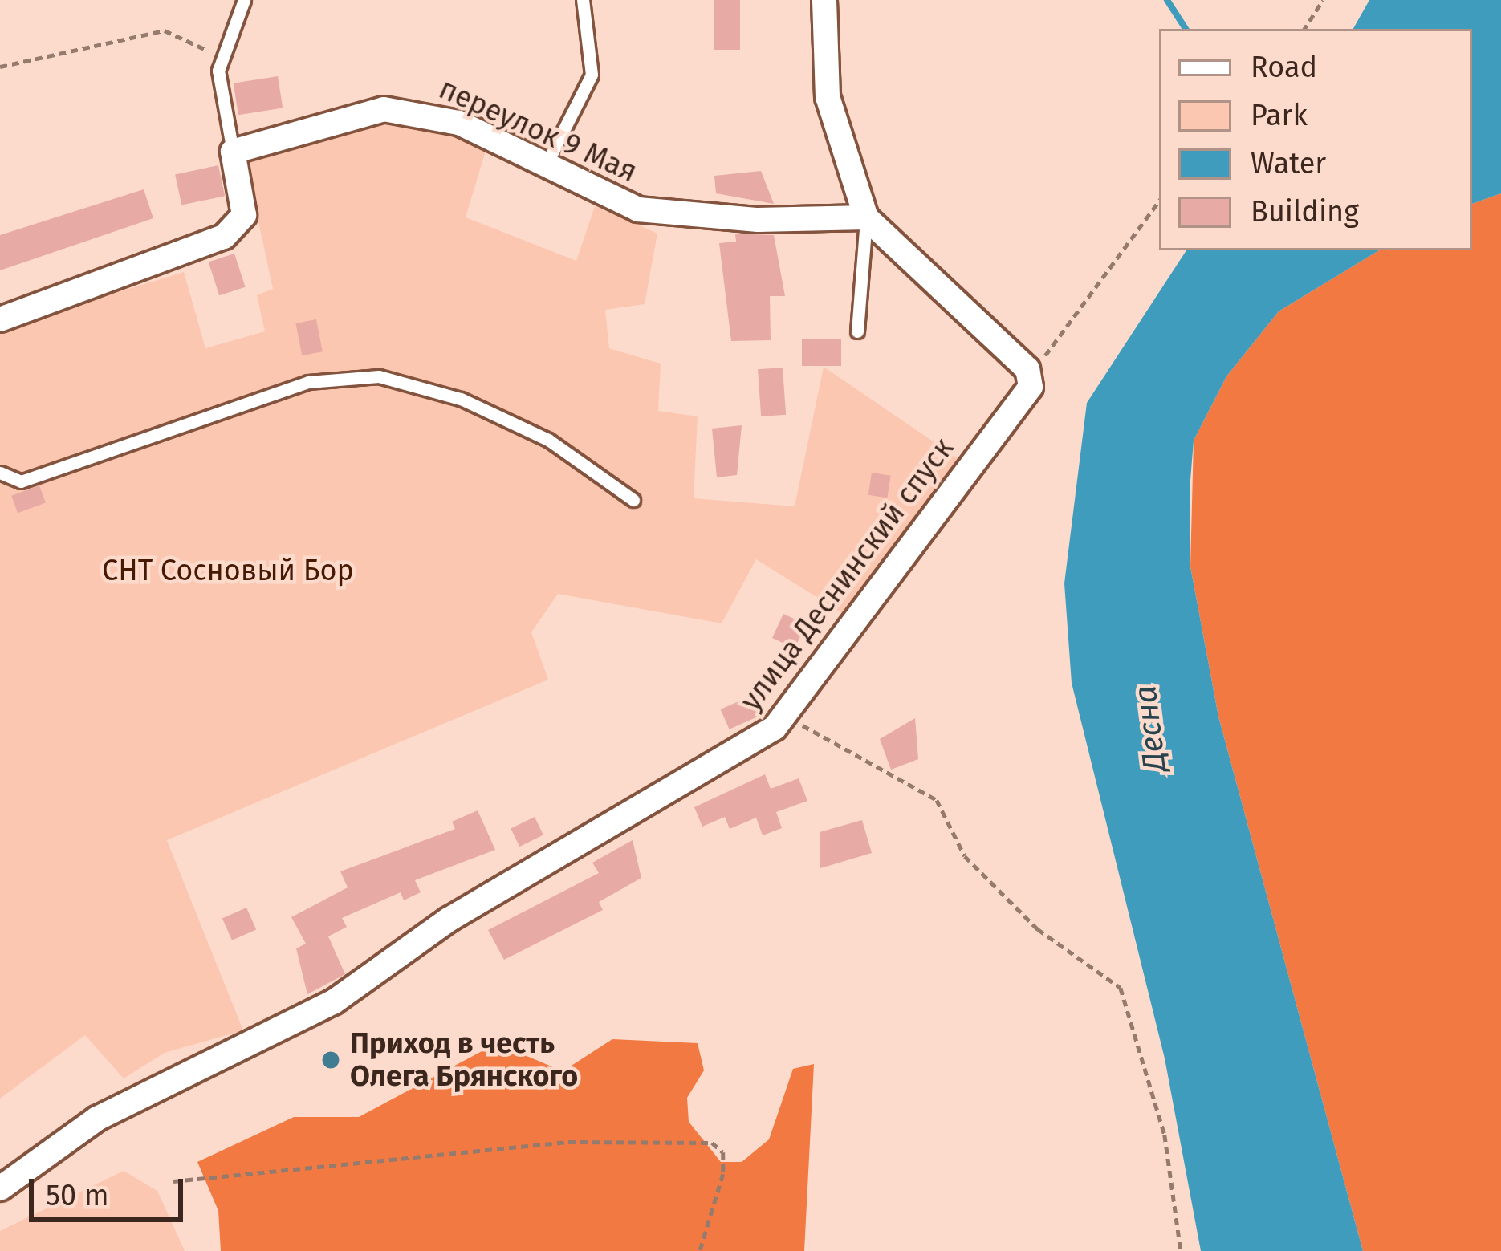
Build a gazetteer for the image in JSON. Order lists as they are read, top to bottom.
{
  "streets": {
    "street": ["переулок 9 Мая", "улица Деснинский спуск"]
  },
  "water": ["Десна"],
  "parks": ["СНТ Сосновый Бор"],
  "places": ["Приход в честь Олега Брянского"],
  "legend": [
    "Road",
    "Park",
    "Water",
    "Building"
  ],
  "scale_bar": "50 m"
}
